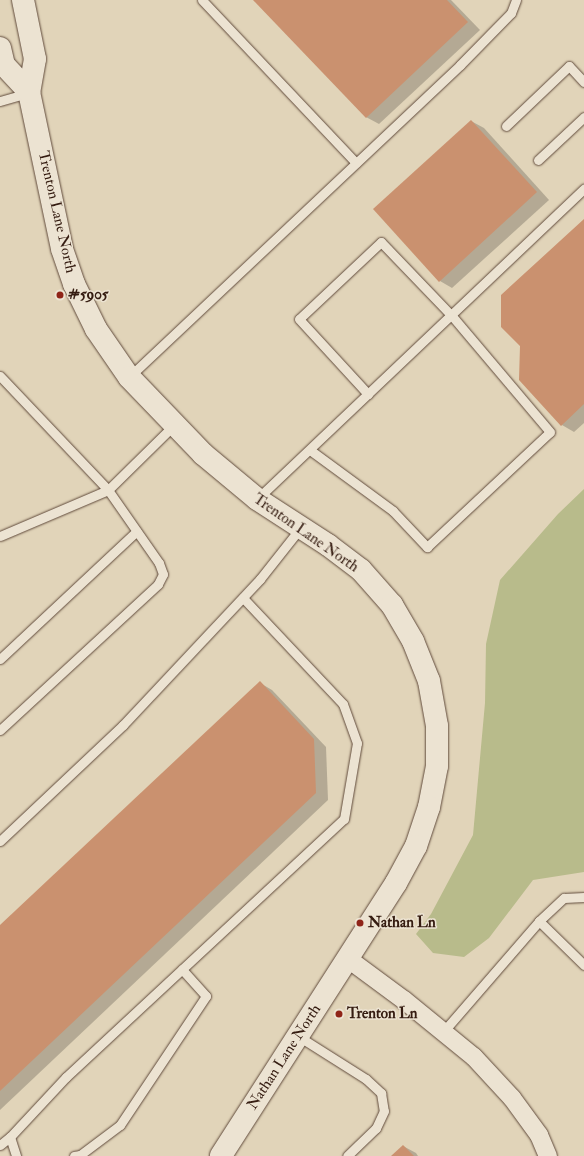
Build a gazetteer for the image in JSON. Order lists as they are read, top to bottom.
{
  "streets": {
    "street": ["Trenton Lane North", "Nathan Lane North"]
  },
  "crossings": [
    ["Trenton Lane North", "Nathan Lane North"]
  ],
  "places": ["#5905", "Nathan Ln", "Trenton Ln"]
}
